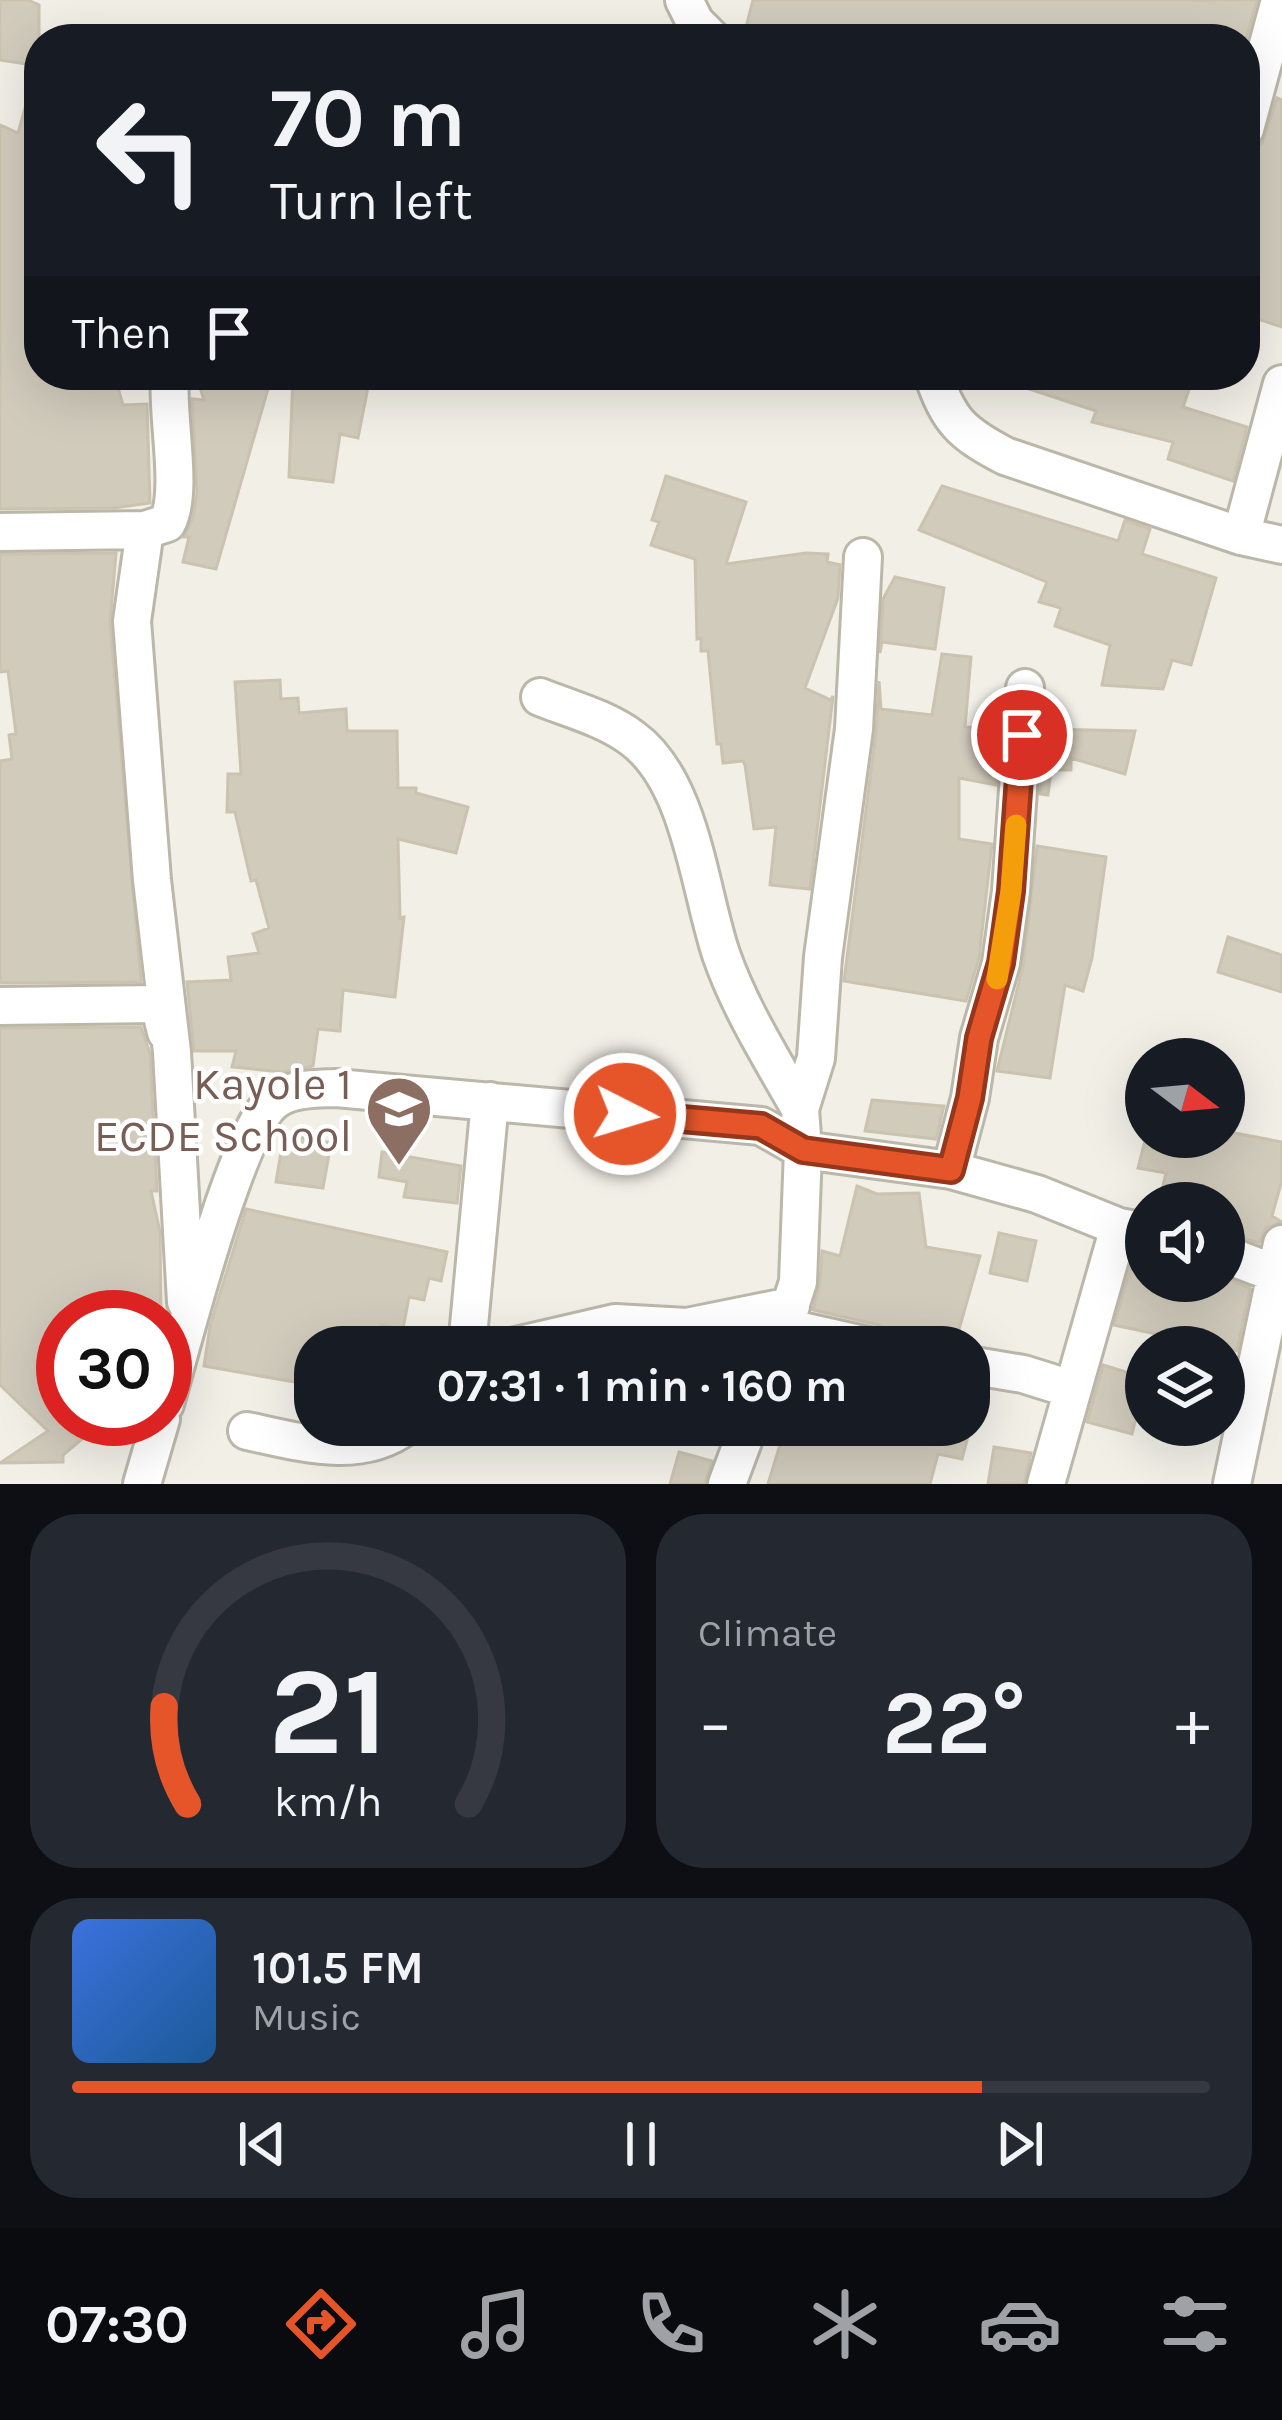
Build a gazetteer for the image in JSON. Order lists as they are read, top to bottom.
{
  "places": {
    "school or university": ["Kayole 1 ECDE School"]
  },
  "north": "right",
  "page": {
    "turn": ["70 m", "Turn left"],
    "then": "Then",
    "limit": "30",
    "trip": "07:31 · 1 min · 160 m",
    "tile": "Climate",
    "heat": ["−", "22°", "+"],
    "song": ["101.5 FM", "Music"],
    "tabs": "07:30",
    "gauge": ["21", "km/h"]
  }
}
